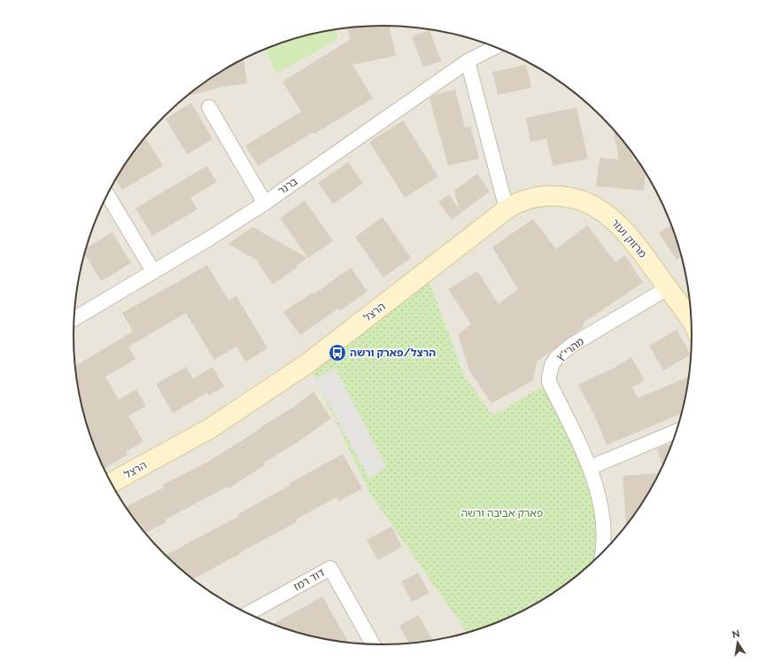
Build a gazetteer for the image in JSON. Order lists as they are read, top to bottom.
{
  "streets": {
    "street": [
      "ברנר",
      "מרזוק ועזר",
      "הרצל",
      "מהרי\"ץ",
      "דוד רמז"
    ]
  },
  "crossings": [
    ["מרזוק ועזר", "הרצל"],
    ["מרזוק ועזר", "מהרי\"ץ"]
  ],
  "parks": ["פארק אביבה ורשה"],
  "places": {
    "bus stop": ["הרצל/פארק ורשה"]
  },
  "north": "top"
}
